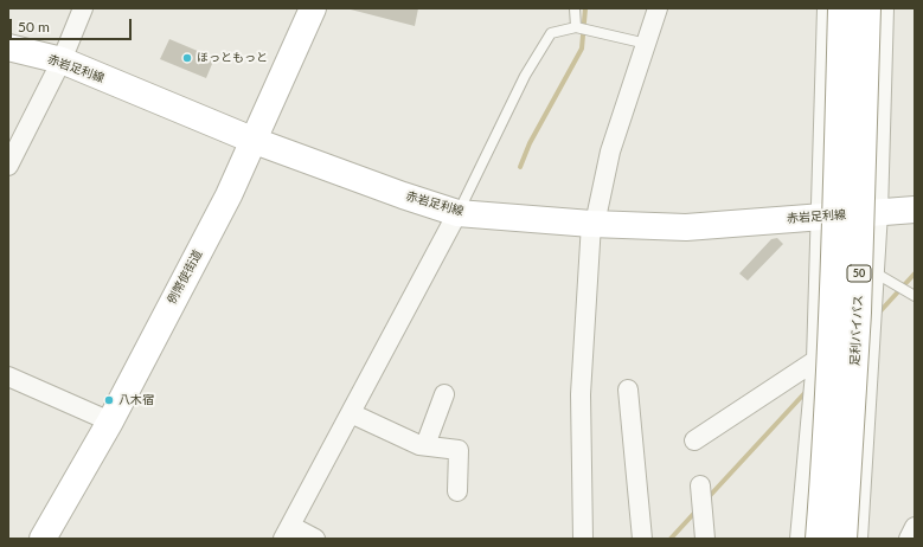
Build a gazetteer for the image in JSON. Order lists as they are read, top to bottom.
{
  "streets": {
    "main road": [
      "赤岩足利線",
      "50",
      "例幣使街道",
      "足利バイパス"
    ]
  },
  "crossings": [
    ["赤岩足利線", "例幣使街道"]
  ],
  "places": ["ほっともっと", "八木宿"],
  "scale_bar": "50 m"
}
